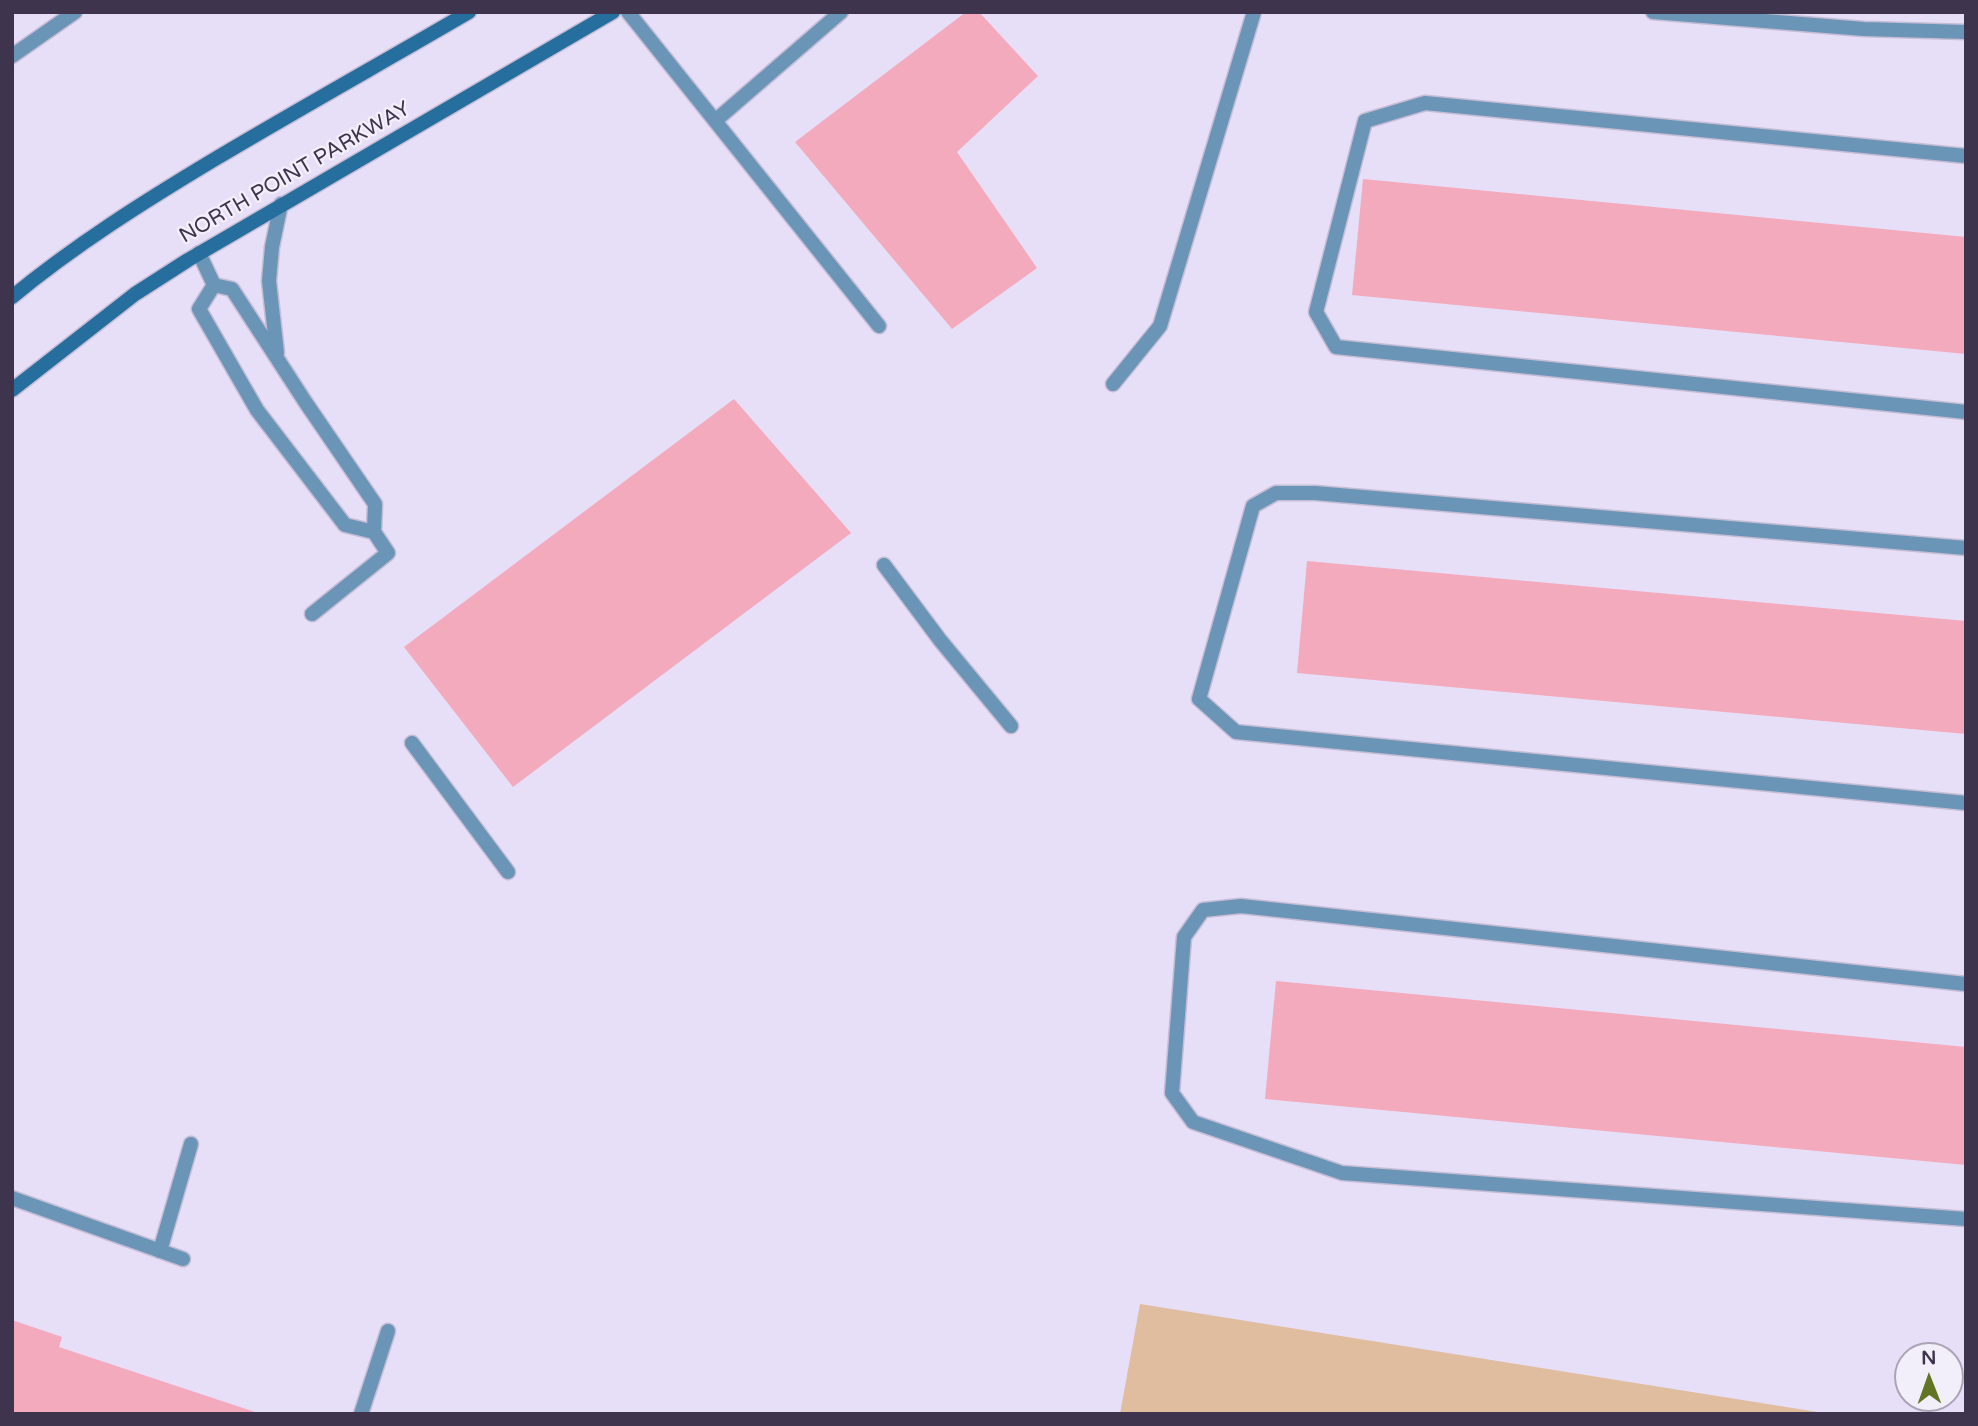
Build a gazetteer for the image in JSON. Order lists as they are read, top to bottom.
{
  "streets": {
    "street": ["NORTH POINT PARKWAY"]
  },
  "north": "top"
}
